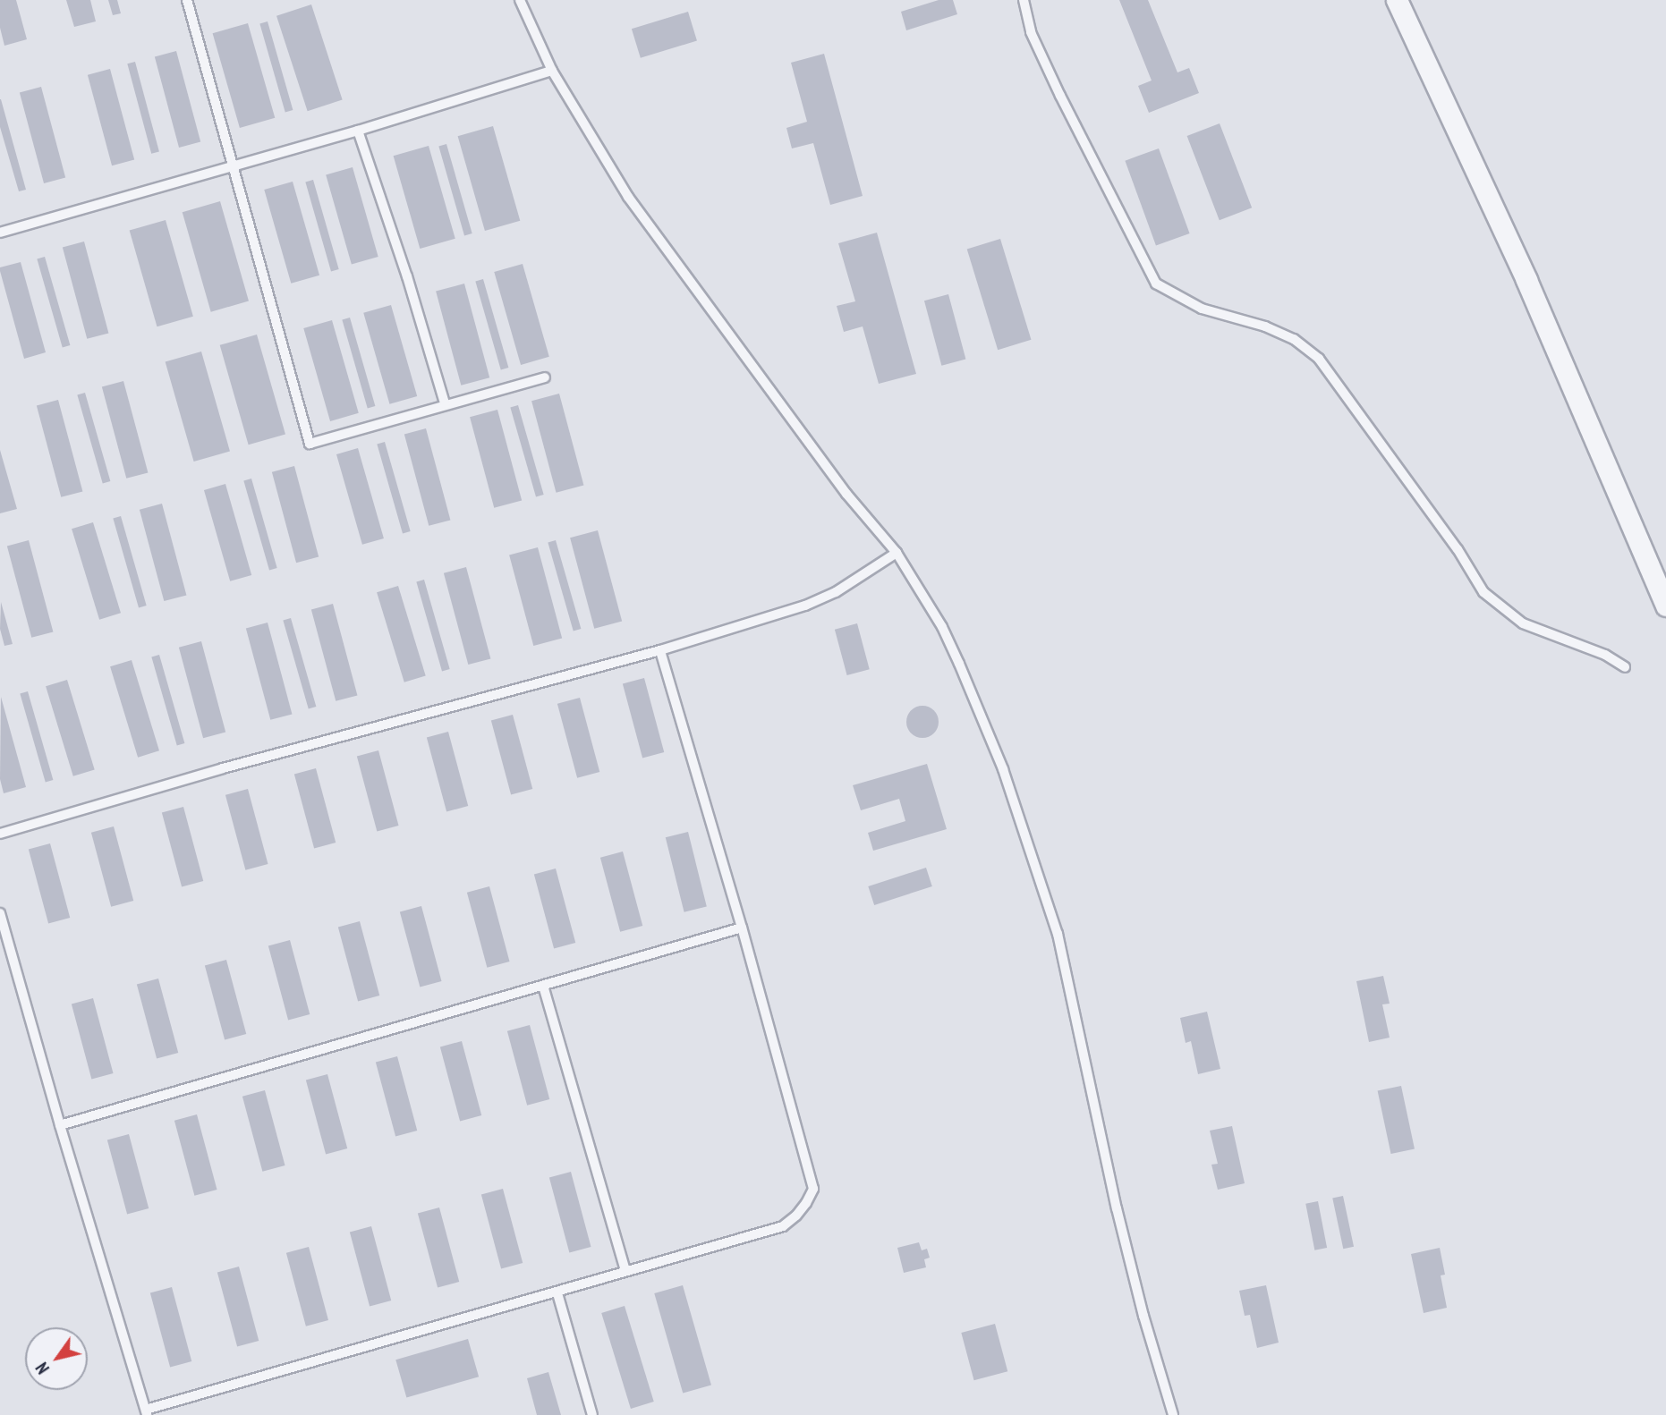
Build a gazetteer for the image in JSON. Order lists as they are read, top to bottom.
{
  "north": "bottom left"
}
